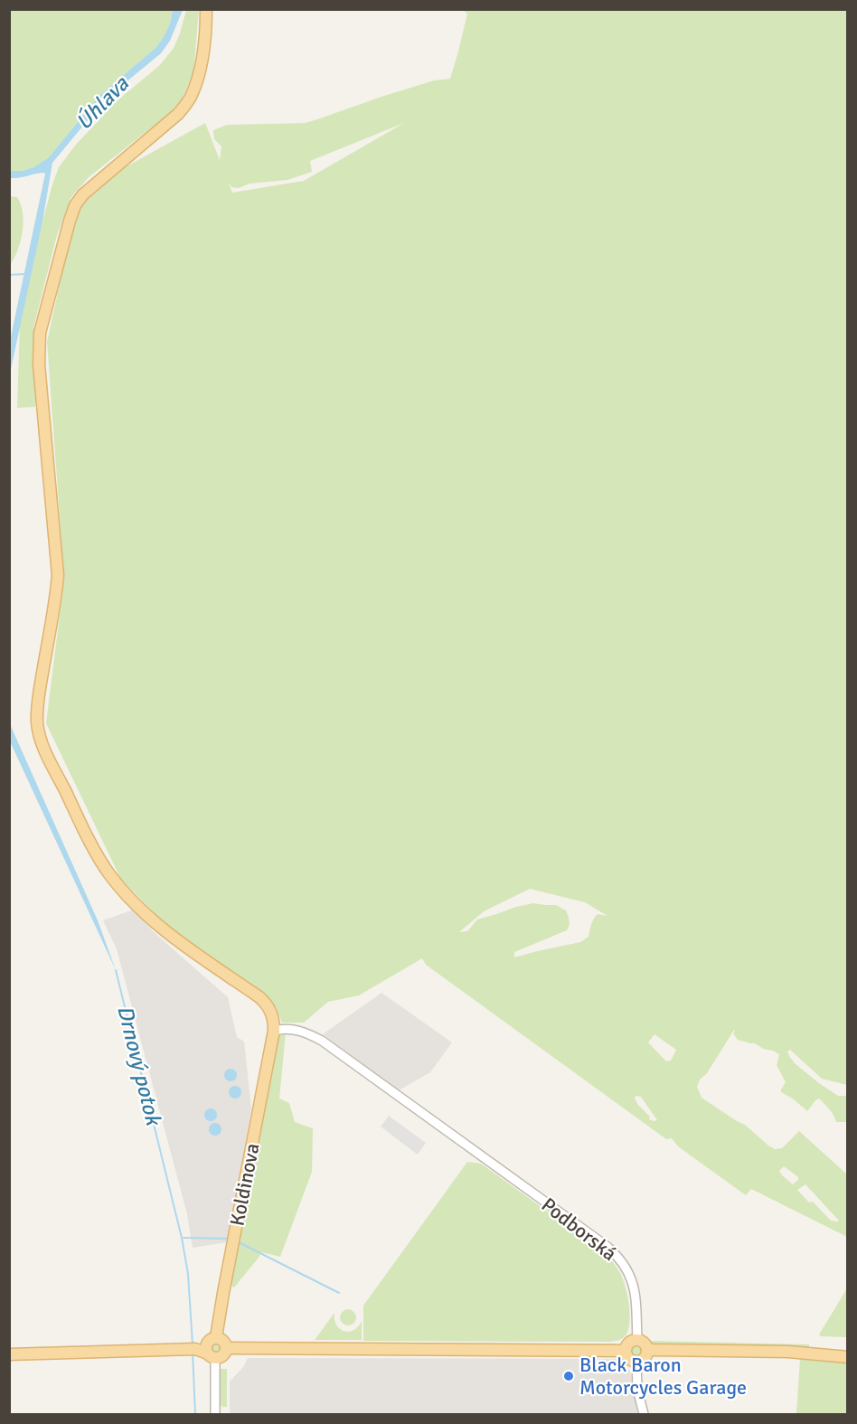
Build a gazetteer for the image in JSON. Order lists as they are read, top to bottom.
{
  "streets": {
    "main road": ["Koldinova"],
    "street": ["Podborská"]
  },
  "crossings": [
    ["Koldinova", "Podborská"]
  ],
  "water": ["Úhlava", "Drnový potok"],
  "places": ["Black Baron Motorcycles Garage"]
}
